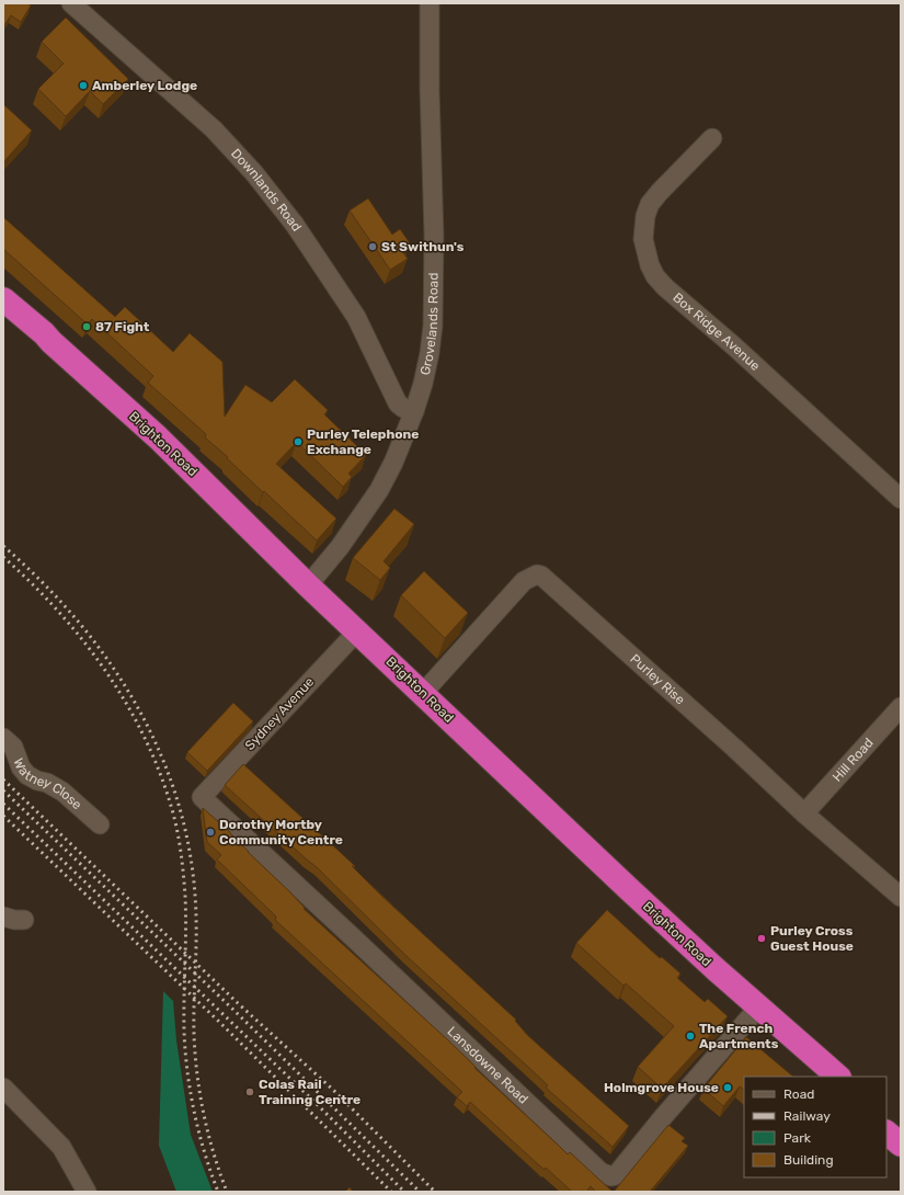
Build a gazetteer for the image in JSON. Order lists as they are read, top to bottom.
{
  "streets": {
    "highway": ["Brighton Road"],
    "street": [
      "Downlands Road",
      "Grovelands Road",
      "Box Ridge Avenue",
      "Purley Rise",
      "Sydney Avenue",
      "Hill Road",
      "Watney Close",
      "Lansdowne Road"
    ]
  },
  "crossings": [
    ["Downlands Road", "Grovelands Road"],
    ["Grovelands Road", "Brighton Road"],
    ["Brighton Road", "Purley Rise"],
    ["Brighton Road", "Sydney Avenue"],
    ["Brighton Road", "Lansdowne Road"],
    ["Purley Rise", "Hill Road"],
    ["Sydney Avenue", "Lansdowne Road"]
  ],
  "places": [
    "Amberley Lodge",
    "St Swithun's",
    "87 Fight",
    "Purley Telephone Exchange",
    "Dorothy Mortby Community Centre",
    "Purley Cross Guest House",
    "The French Apartments",
    "Holmgrove House",
    "Colas Rail Training Centre"
  ],
  "legend": [
    "Road",
    "Railway",
    "Park",
    "Building"
  ]
}
